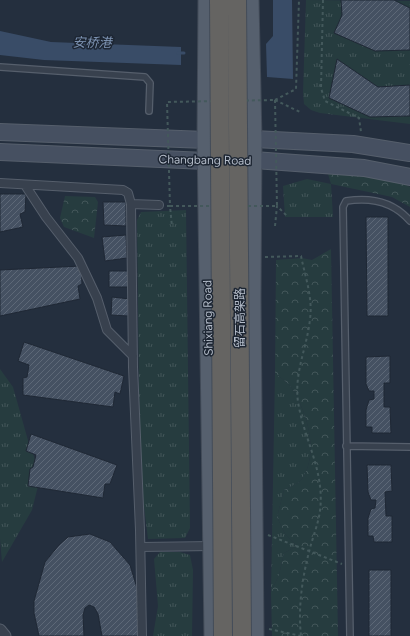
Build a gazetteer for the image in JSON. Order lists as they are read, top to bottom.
{
  "streets": {
    "highway": ["留石高架路"],
    "main road": ["Changbang Road", "Shixiang Road"]
  },
  "crossings": [
    ["Changbang Road", "Shixiang Road"]
  ],
  "water": ["安桥港"]
}
